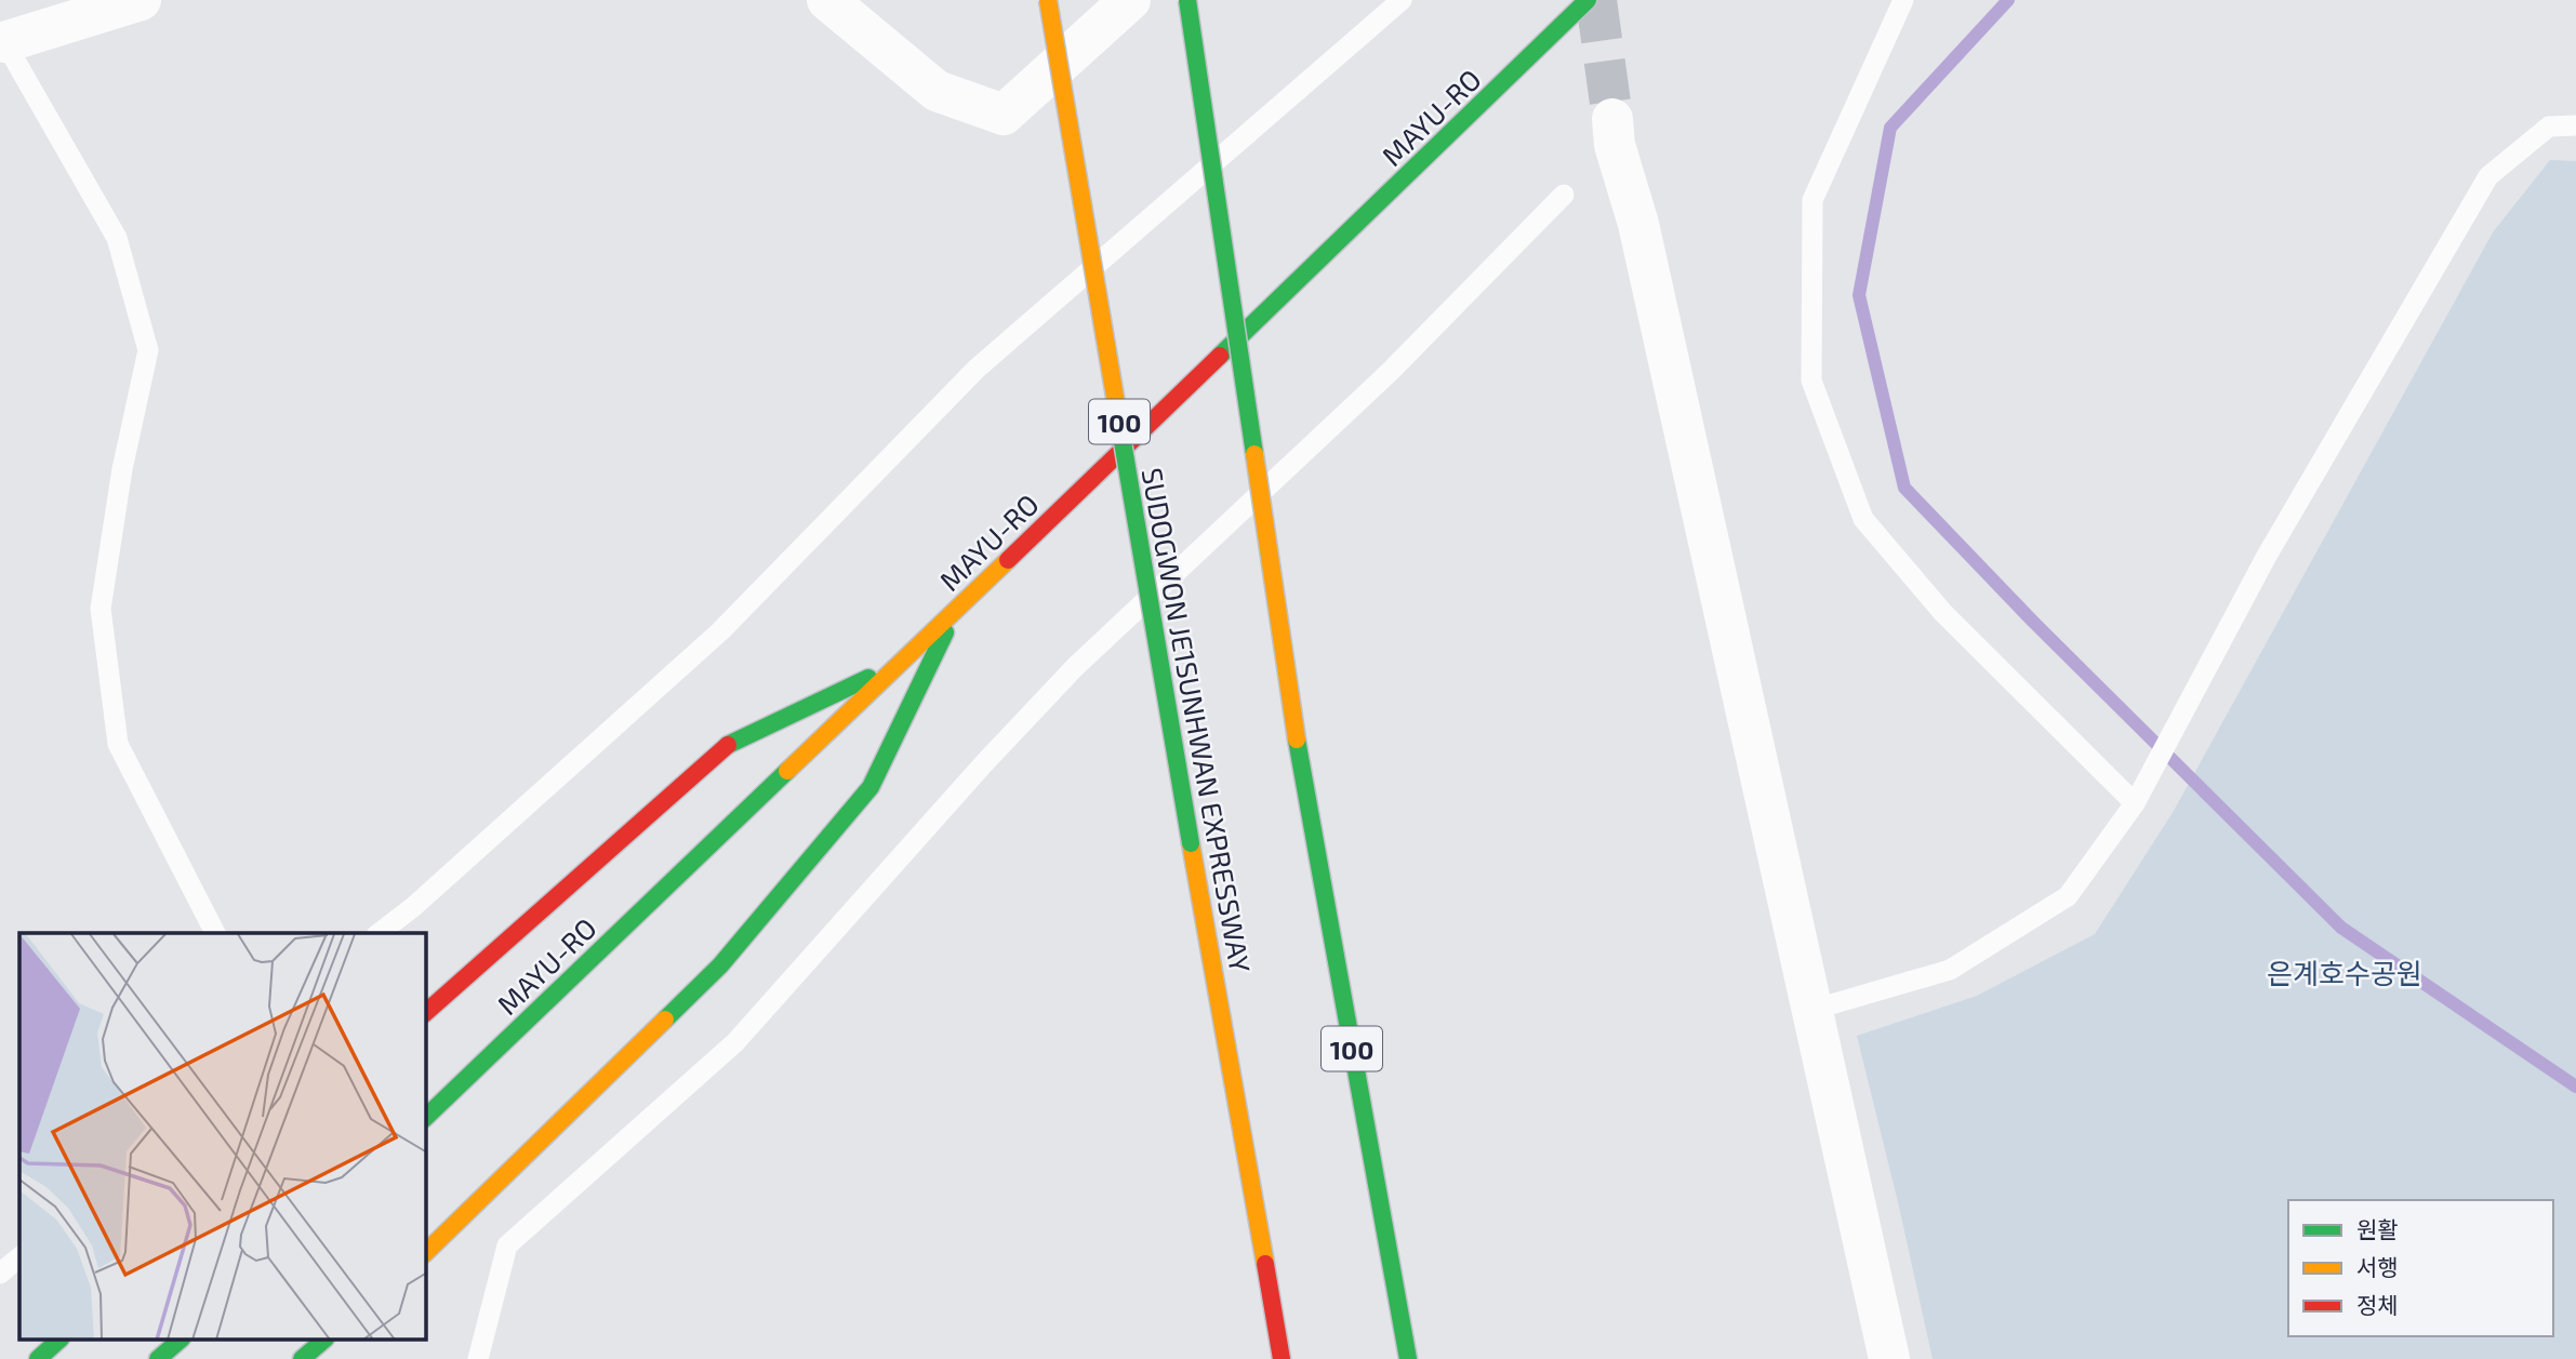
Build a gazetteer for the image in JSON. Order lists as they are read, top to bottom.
{
  "streets": {
    "main road": ["MAYU-RO", "100", "SUDOGWON JE1SUNHWAN EXPRESSWAY"]
  },
  "parks": ["은계호수공원"],
  "legend": ["원활", "서행", "정체"]
}
